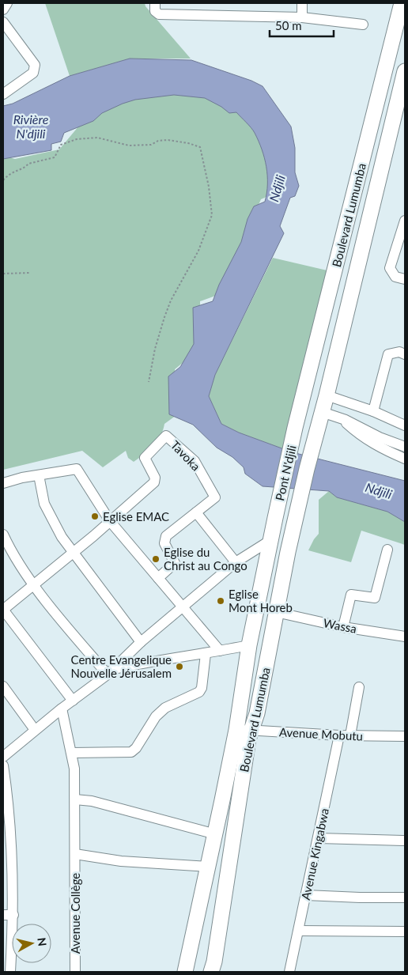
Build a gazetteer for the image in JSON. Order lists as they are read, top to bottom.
{
  "streets": {
    "highway": ["Boulevard Lumumba", "Pont N'djili"],
    "street": [
      "Tavoka",
      "Wassa",
      "Avenue Mobutu",
      "Avenue Kingabwa",
      "Avenue Collège"
    ]
  },
  "crossings": [
    ["Boulevard Lumumba", "Pont N'djili"],
    ["Boulevard Lumumba", "Wassa"],
    ["Boulevard Lumumba", "Avenue Mobutu"],
    ["Avenue Mobutu", "Avenue Kingabwa"]
  ],
  "water": ["Rivière N'djili", "Ndjili"],
  "places": [
    "Eglise EMAC",
    "Eglise du Christ au Congo",
    "Eglise Mont Horeb",
    "Centre Evangelique Nouvelle Jérusalem"
  ],
  "scale_bar": "50 m",
  "north": "right"
}
